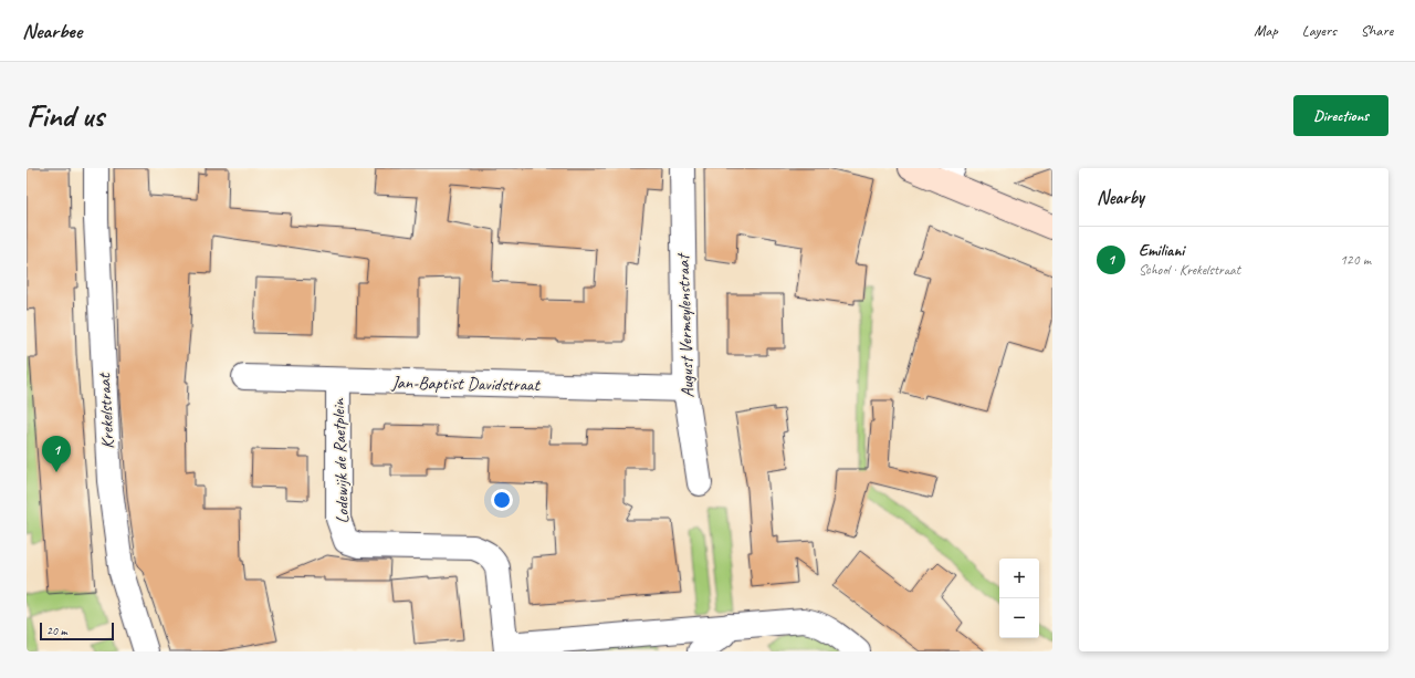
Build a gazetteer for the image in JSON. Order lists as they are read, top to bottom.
{
  "streets": {
    "street": [
      "August Vermeylenstraat",
      "Jan-Baptist Davidstraat",
      "Krekelstraat",
      "Lodewijk de Raetplein"
    ]
  },
  "crossings": [
    ["August Vermeylenstraat", "Jan-Baptist Davidstraat"],
    ["Jan-Baptist Davidstraat", "Lodewijk de Raetplein"]
  ],
  "scale_bar": "20 m",
  "page": {
    "header": "Nearbee",
    "nav": ["Map", "Layers", "Share"],
    "buttons": "Directions",
    "title": "Find us",
    "heading": "Nearby",
    "list": [
      {
        "mark": "1",
        "name": "Emiliani",
        "note": "School · Krekelstraat",
        "value": "120 m"
      }
    ],
    "pins": "1",
    "map_buttons": ["+", "−"],
    "scale": "20 m"
  }
}
